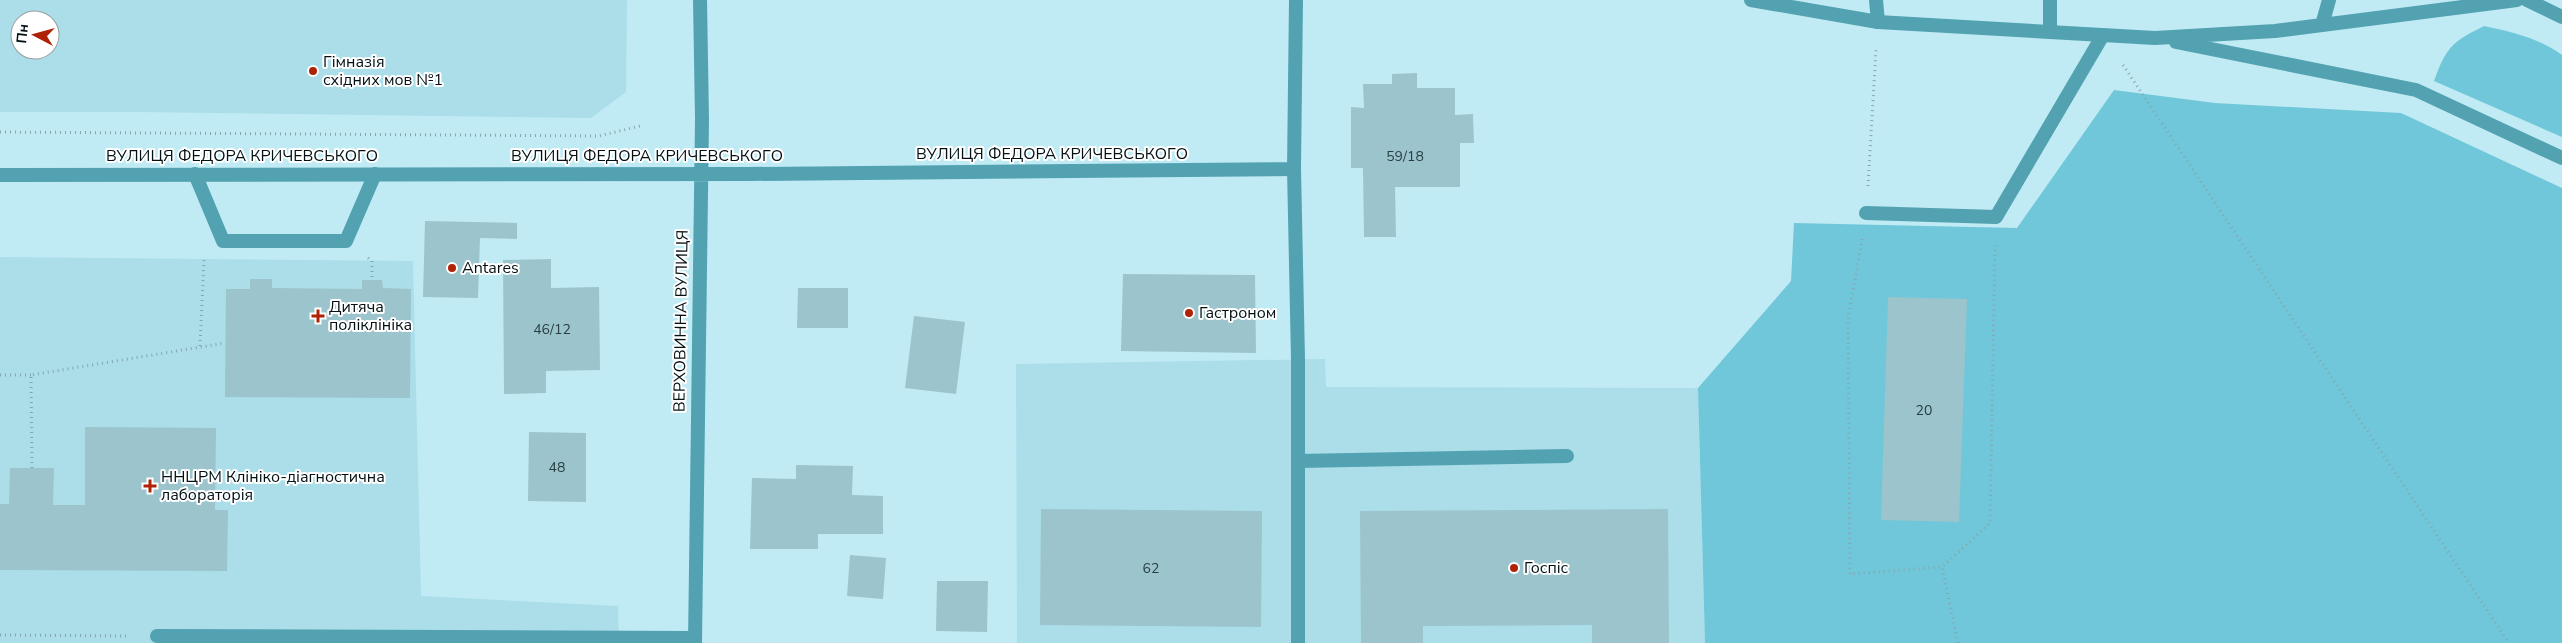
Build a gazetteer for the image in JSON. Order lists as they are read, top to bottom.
{
  "streets": {
    "street": ["ВУЛИЦЯ ФЕДОРА КРИЧЕВСЬКОГО", "ВЕРХОВИННА ВУЛИЦЯ"]
  },
  "crossings": [
    ["ВУЛИЦЯ ФЕДОРА КРИЧЕВСЬКОГО", "ВЕРХОВИННА ВУЛИЦЯ"]
  ],
  "places": {
    "other": [
      "Гімназія східних мов №1",
      "Antares",
      "Гастроном",
      "Госпіс"
    ],
    "health": ["Дитяча поліклініка", "ННЦРМ Клініко-діагностична лабораторія"]
  },
  "house_numbers": [
    "59/18",
    "46/12",
    "20",
    "48",
    "62"
  ],
  "north": "left"
}
